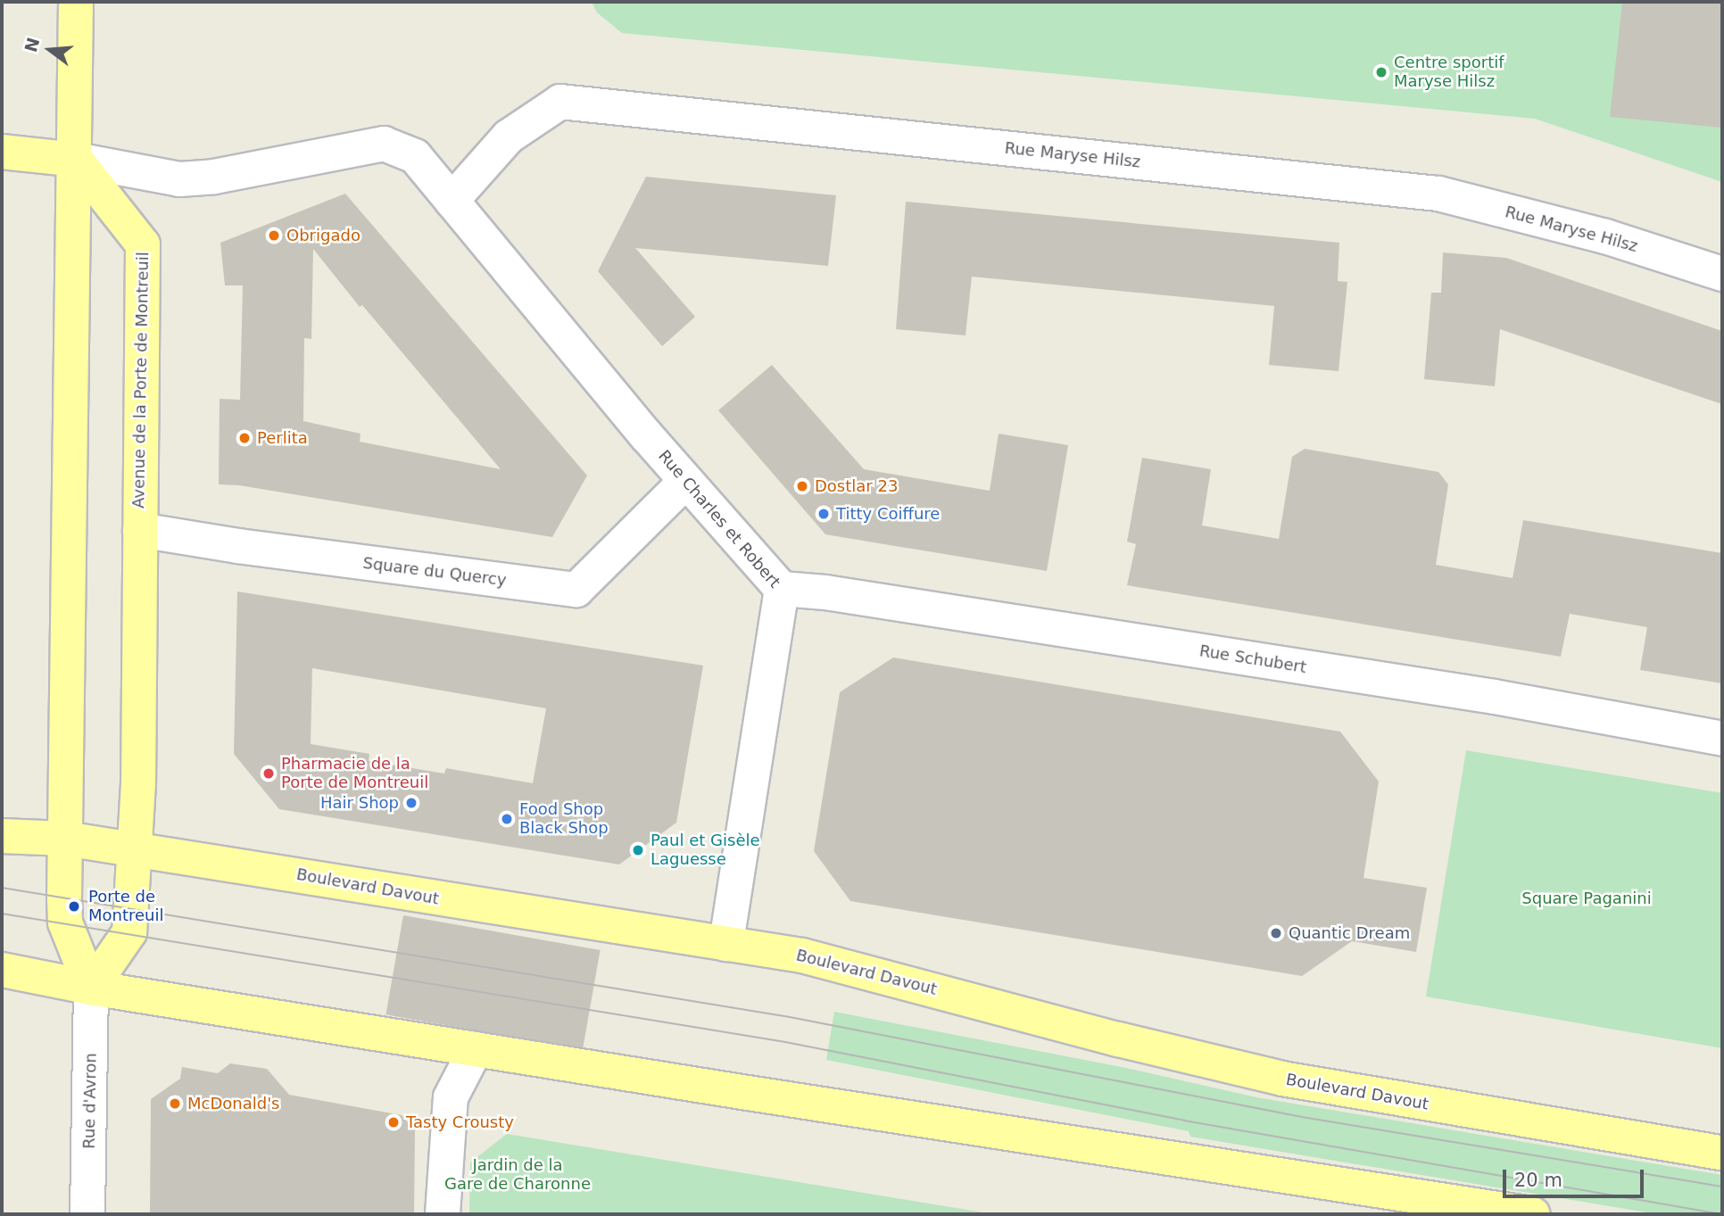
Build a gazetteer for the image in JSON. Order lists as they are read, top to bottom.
{
  "streets": {
    "main road": ["Avenue de la Porte de Montreuil", "Boulevard Davout"],
    "street": [
      "Rue Maryse Hilsz",
      "Rue Charles et Robert",
      "Square du Quercy",
      "Rue Schubert",
      "Rue d'Avron"
    ]
  },
  "crossings": [
    ["Rue Maryse Hilsz", "Rue Charles et Robert"],
    ["Avenue de la Porte de Montreuil", "Rue Charles et Robert"],
    ["Avenue de la Porte de Montreuil", "Square du Quercy"],
    ["Avenue de la Porte de Montreuil", "Boulevard Davout"],
    ["Avenue de la Porte de Montreuil", "Rue d'Avron"],
    ["Rue Charles et Robert", "Square du Quercy"],
    ["Rue Charles et Robert", "Rue Schubert"],
    ["Rue Charles et Robert", "Boulevard Davout"]
  ],
  "parks": ["Square Paganini", "Jardin de la Gare de Charonne"],
  "places": [
    "Centre sportif Maryse Hilsz",
    "Obrigado",
    "Perlita",
    "Dostlar 23",
    "Titty Coiffure",
    "Pharmacie de la Porte de Montreuil",
    "Hair Shop",
    "Food Shop Black Shop",
    "Paul et Gisèle Laguesse",
    "Porte de Montreuil",
    "Quantic Dream",
    "McDonald's",
    "Tasty Crousty"
  ],
  "scale_bar": "20 m",
  "north": "left"
}
